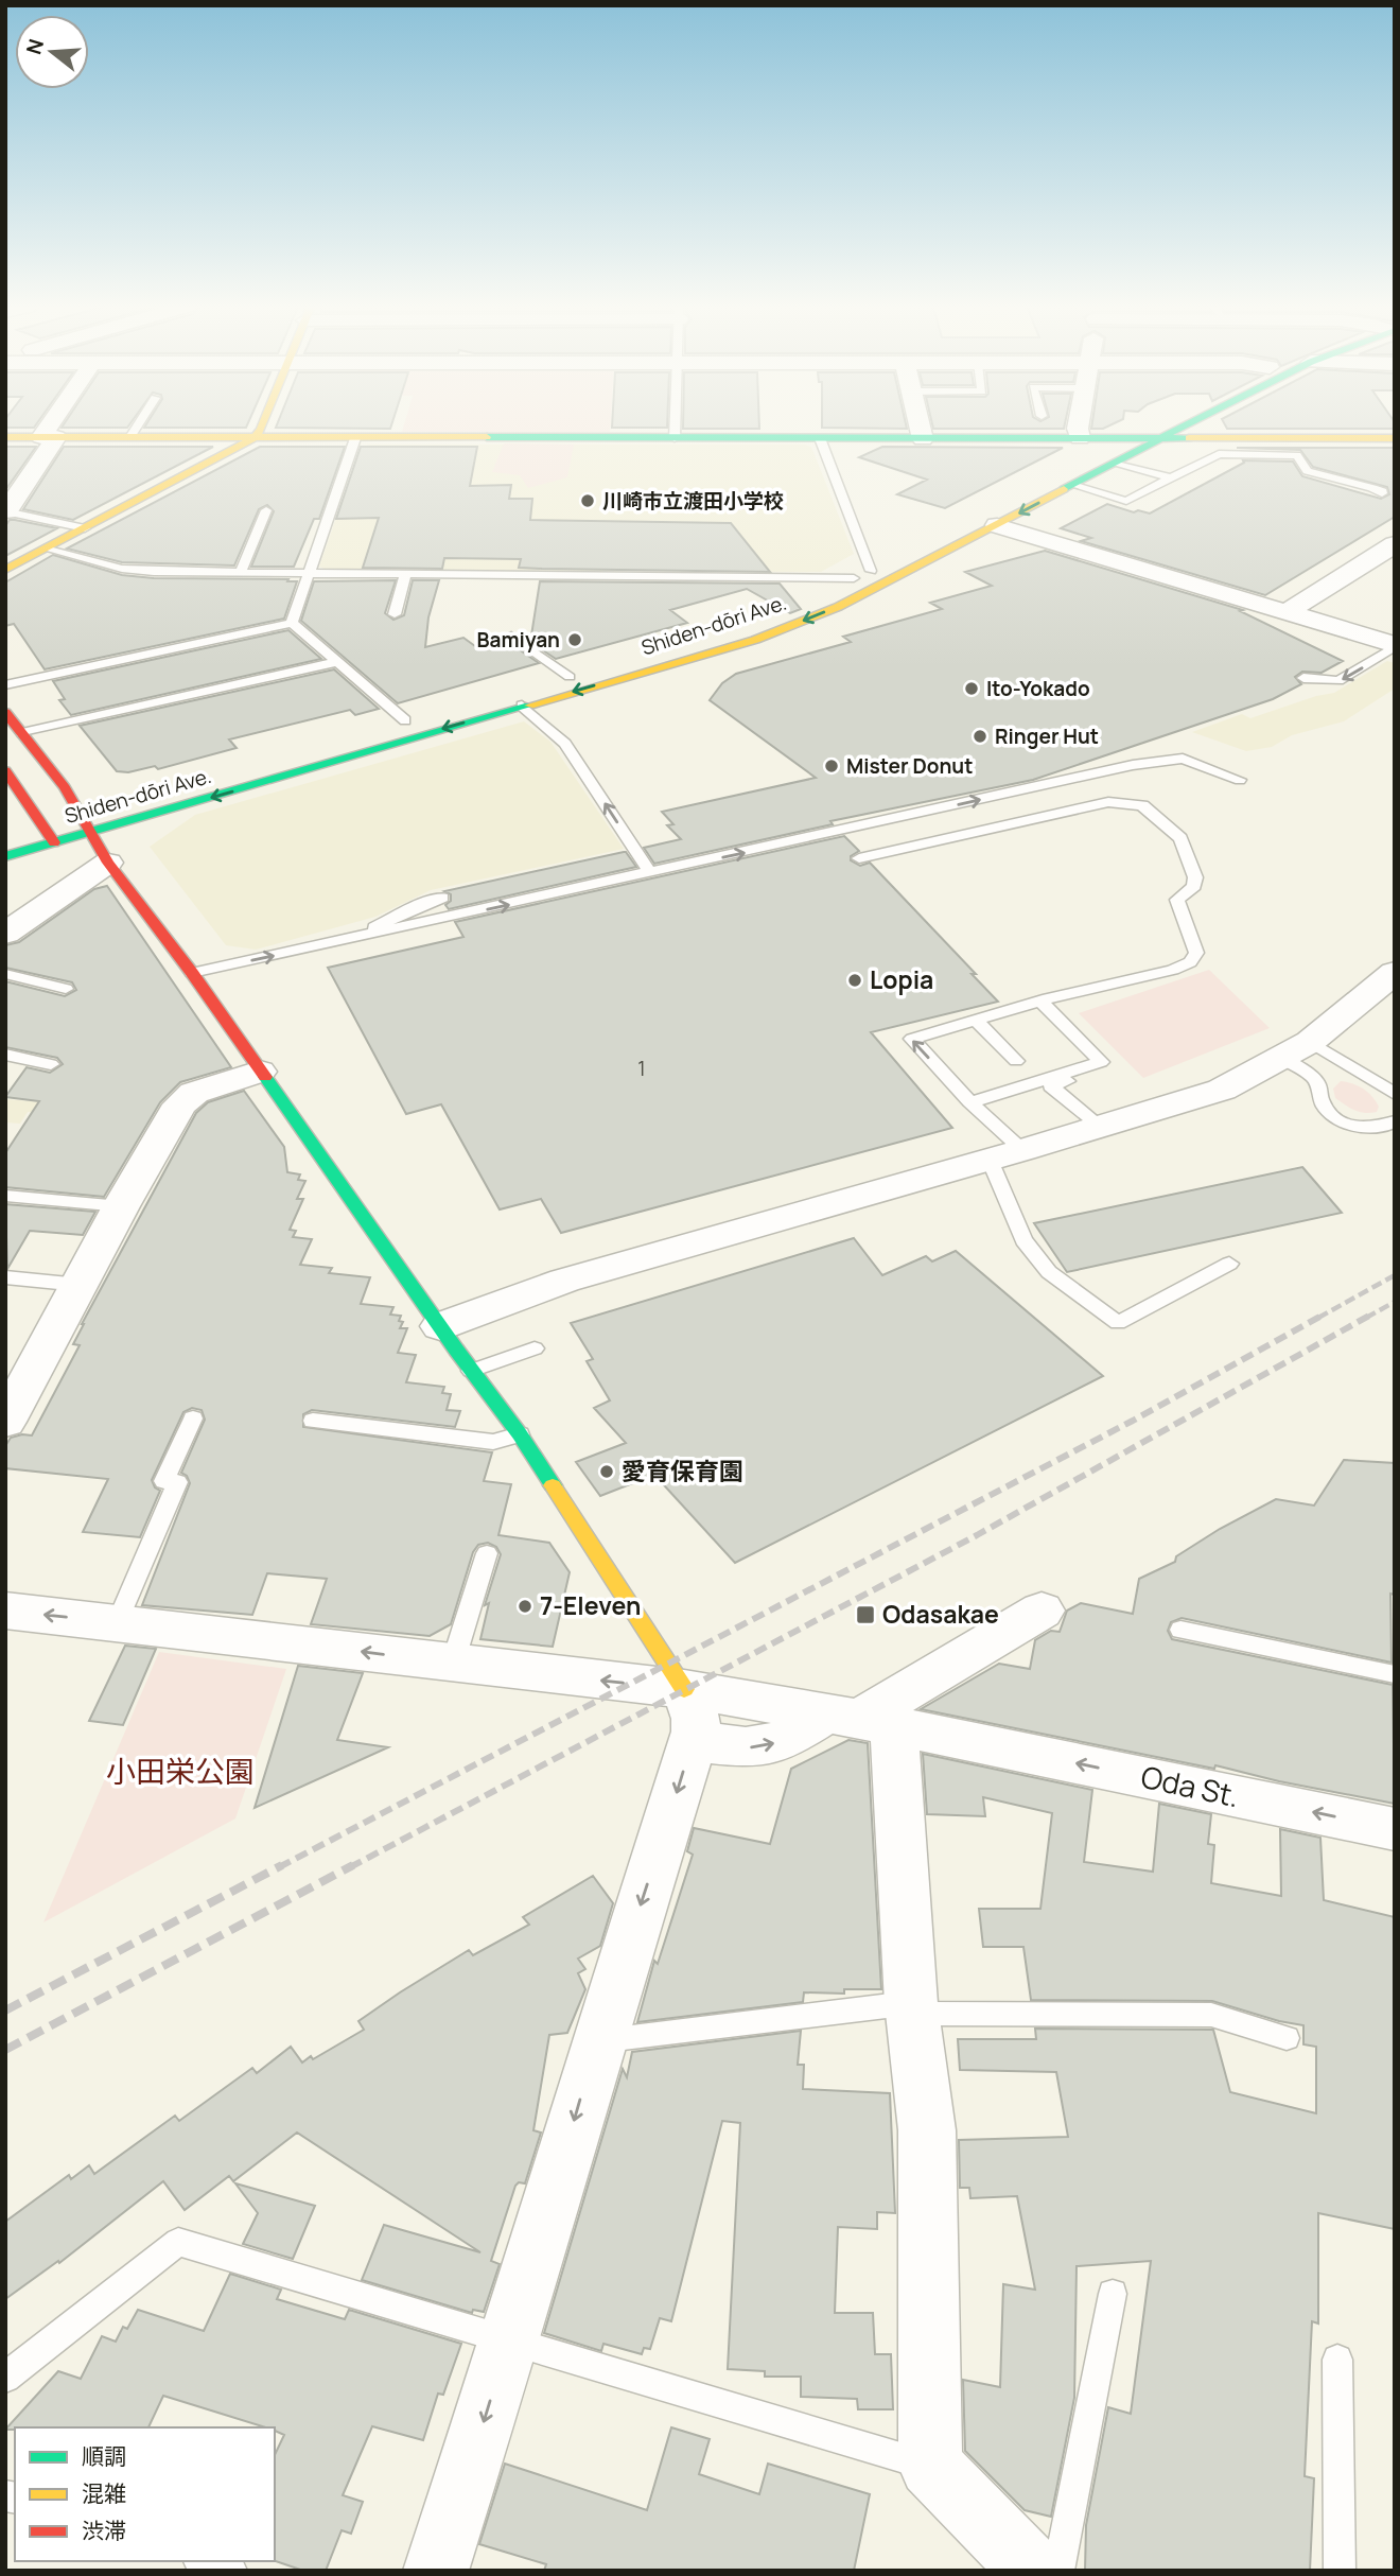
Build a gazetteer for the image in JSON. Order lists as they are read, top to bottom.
{
  "streets": {
    "street": ["Shiden-dōri Ave.", "Oda St."]
  },
  "one_way": ["Oda St."],
  "parks": ["小田栄公園"],
  "places": {
    "other": [
      "川崎市立渡田小学校",
      "Bamiyan",
      "Ito-Yokado",
      "Ringer Hut",
      "Mister Donut",
      "Lopia",
      "愛育保育園",
      "7-Eleven"
    ],
    "transit": ["Odasakae"]
  },
  "house_numbers": ["1"],
  "legend": ["順調", "混雑", "渋滞"],
  "north": "left"
}
